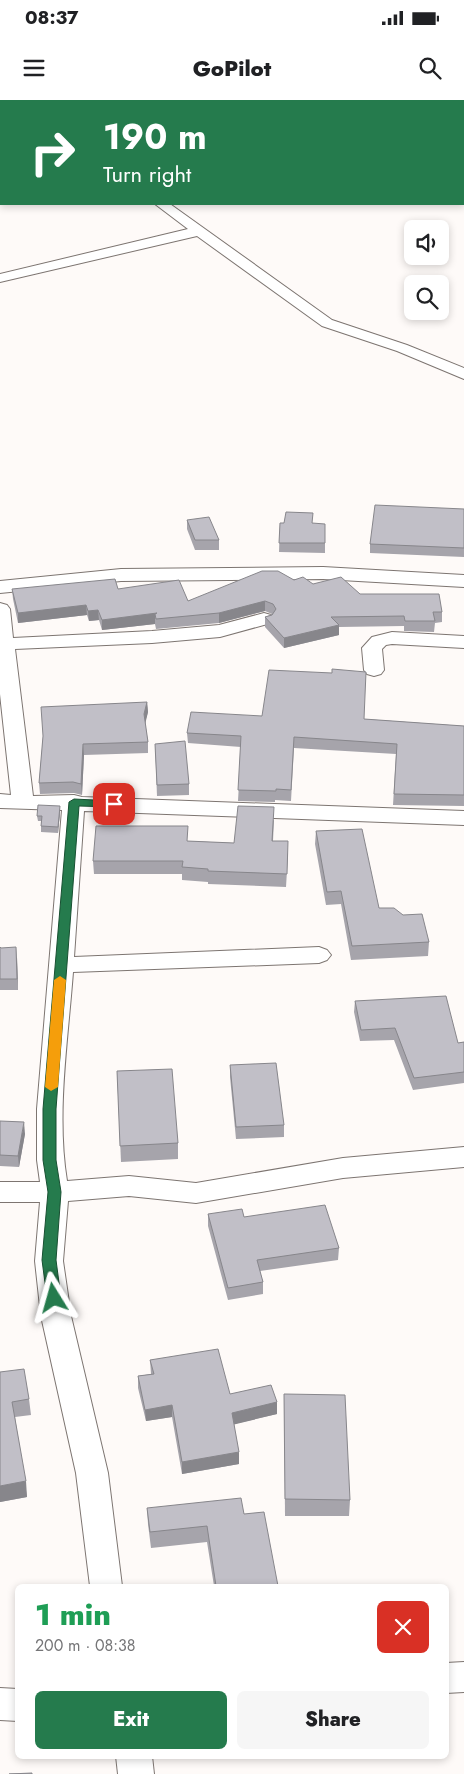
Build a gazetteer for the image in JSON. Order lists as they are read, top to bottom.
{
  "page": {
    "status": "08:37",
    "header": "GoPilot",
    "turn": ["190 m", "Turn right"],
    "heading": ["1 min", "200 m · 08:38"],
    "buttons": ["Exit", "Share"]
  }
}
